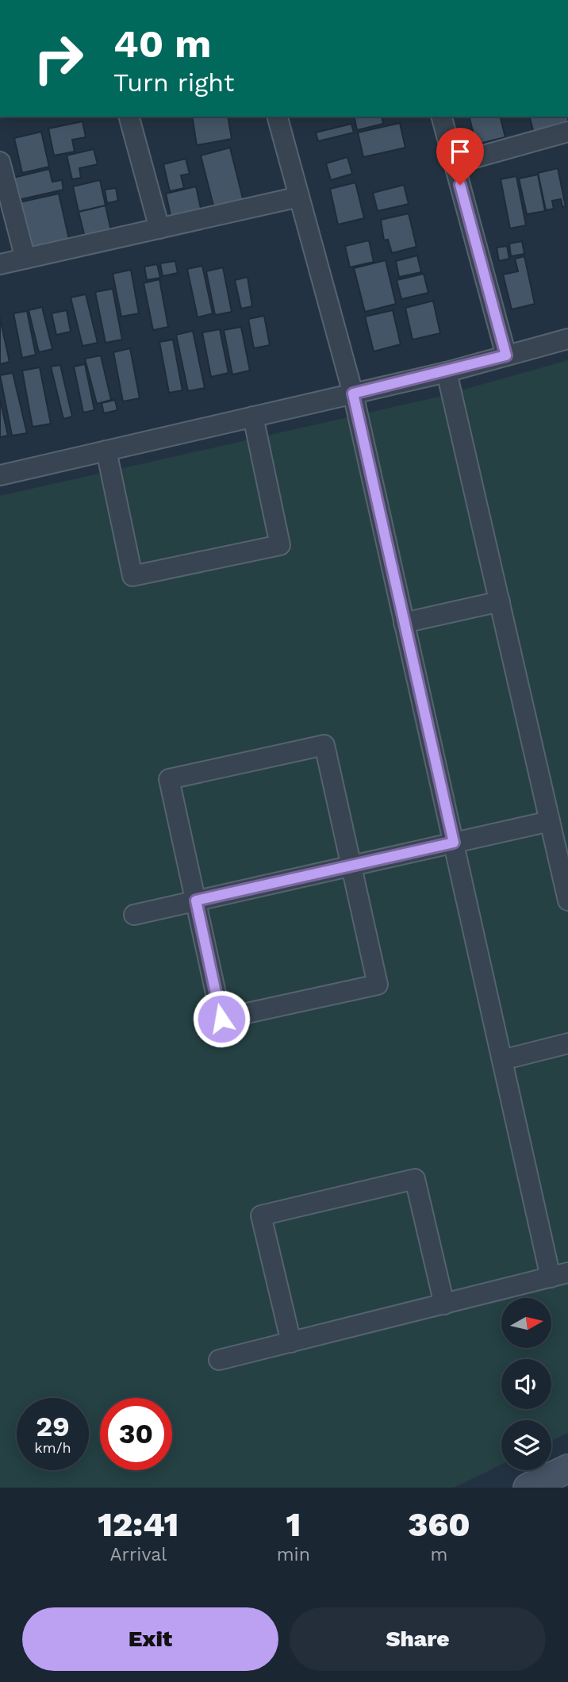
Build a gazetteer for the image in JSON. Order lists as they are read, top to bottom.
{
  "north": "right",
  "page": {
    "turn": ["40 m", "Turn right"],
    "speed": "29 km/h",
    "limit": "30",
    "eta": [
      "12:41",
      "Arrival",
      "1",
      "min",
      "360",
      "m"
    ],
    "buttons": ["Exit", "Share"]
  }
}
